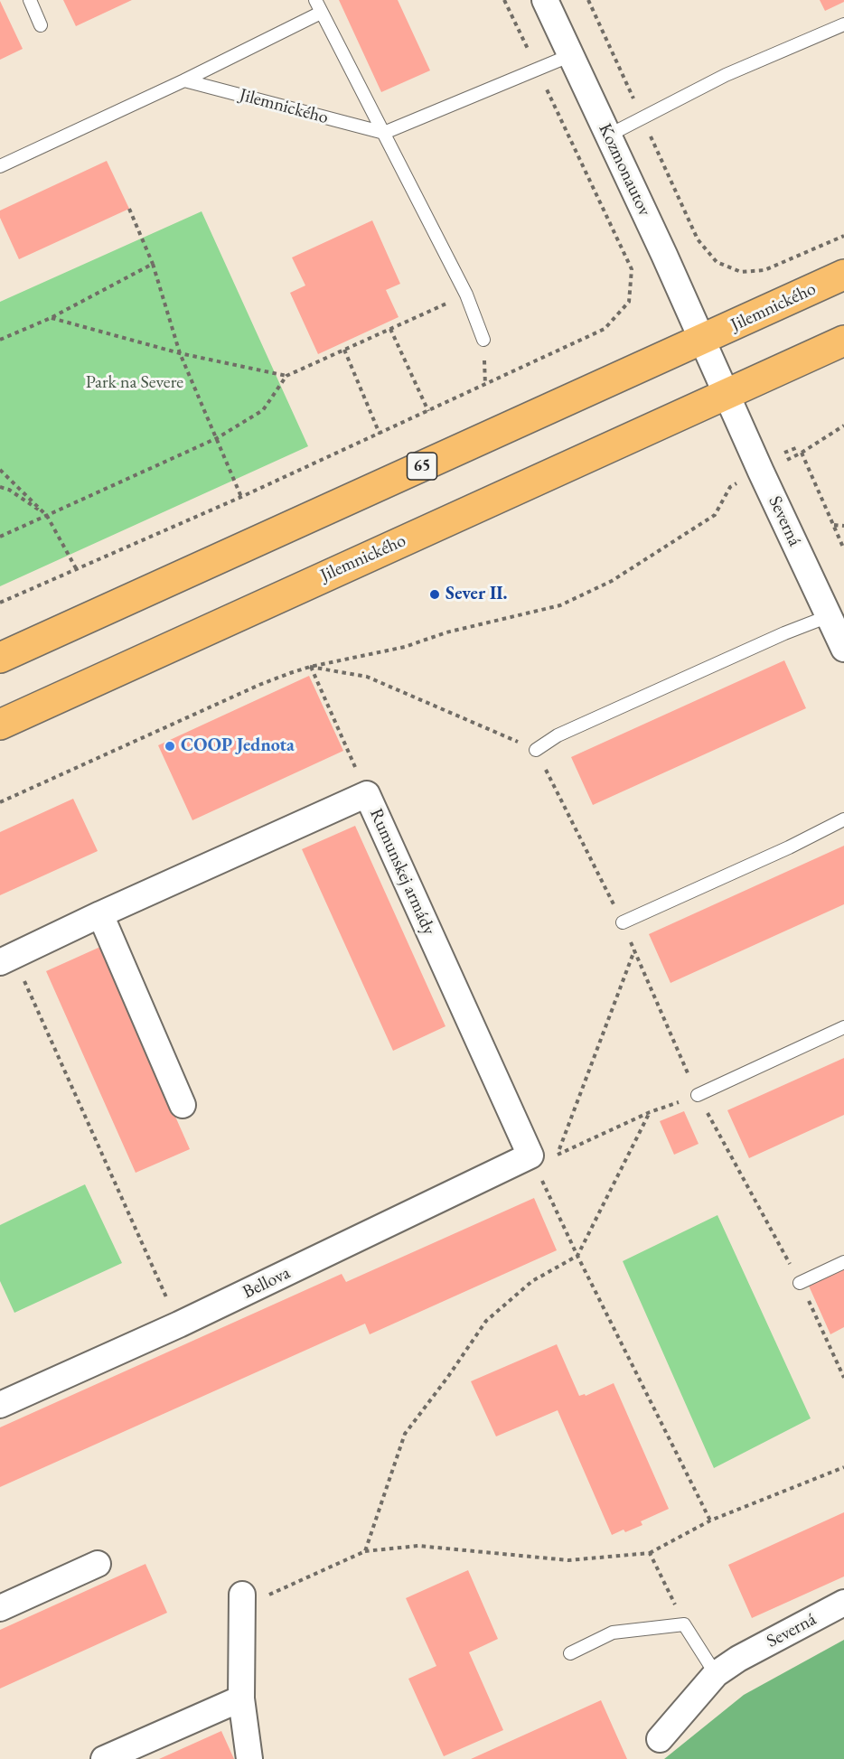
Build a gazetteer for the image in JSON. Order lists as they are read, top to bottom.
{
  "streets": {
    "main road": ["Jilemnického", "65"],
    "street": [
      "Kozmonautov",
      "Severná",
      "Rumunskej armády",
      "Bellova"
    ]
  },
  "crossings": [
    ["Jilemnického", "Kozmonautov"],
    ["Jilemnického", "Severná"],
    ["Rumunskej armády", "Bellova"]
  ],
  "parks": ["Park na Severe"],
  "places": ["Sever II.", "COOP Jednota"]
}
